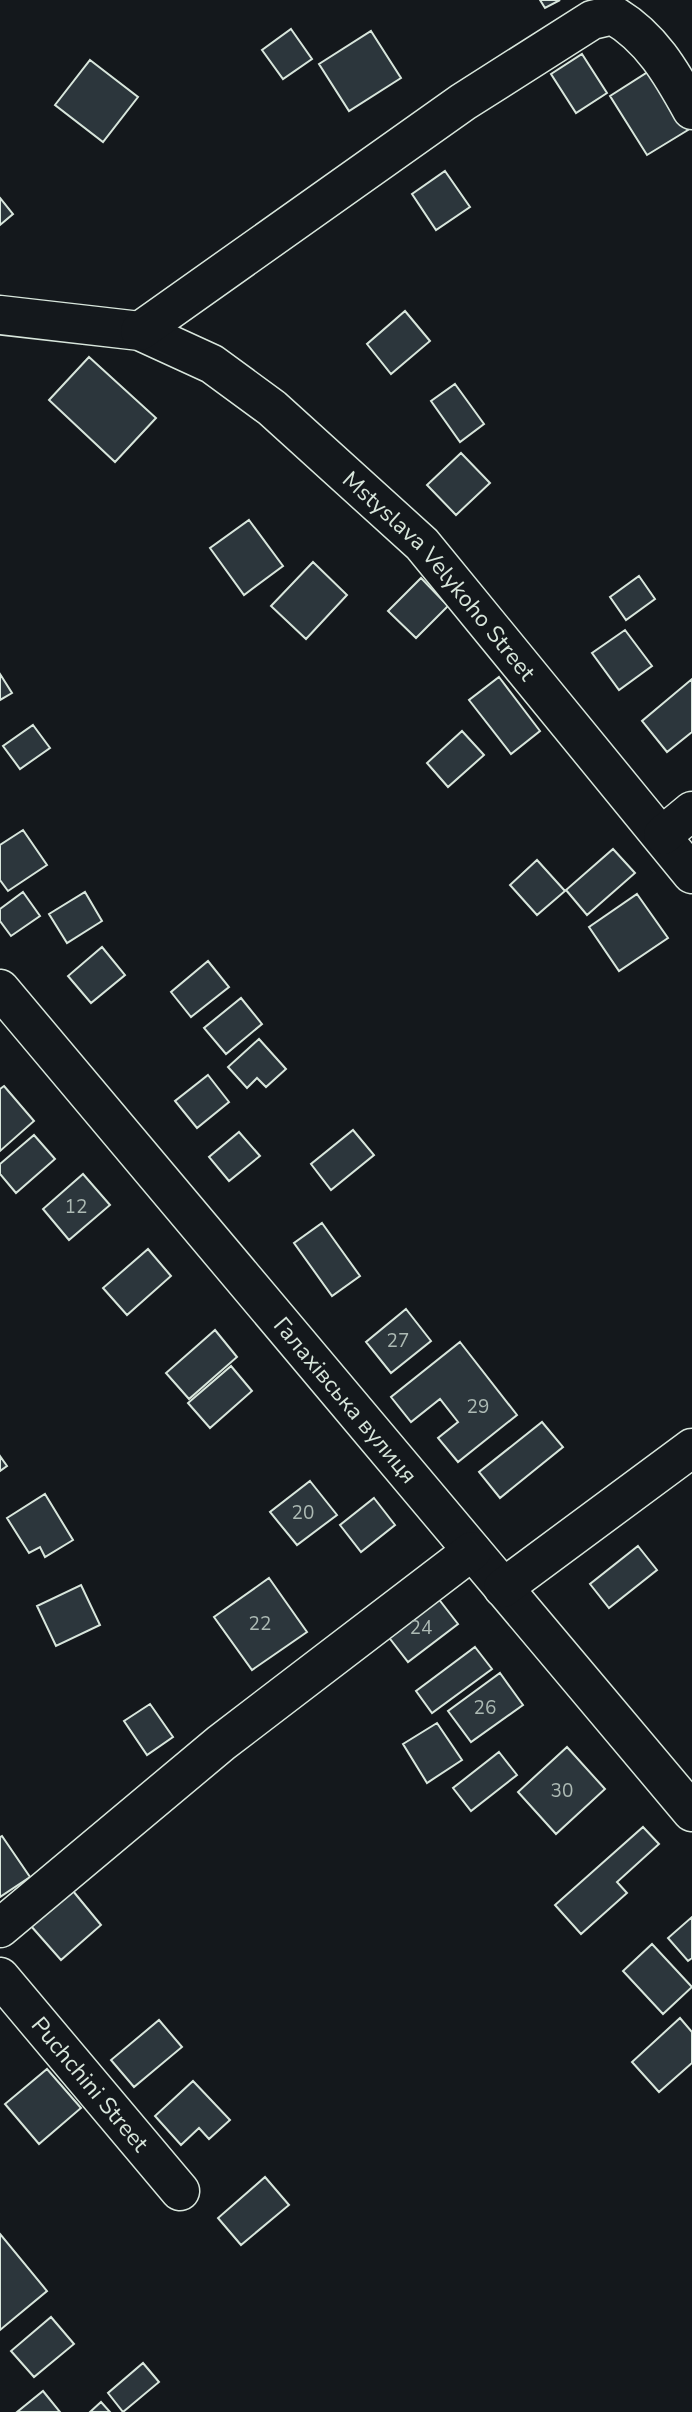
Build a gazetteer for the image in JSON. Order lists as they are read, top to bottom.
{
  "streets": {
    "street": ["Mstyslava Velykoho Street", "Галахівська вулиця", "Puchchini Street"]
  },
  "house_numbers": [
    "12",
    "27",
    "29",
    "20",
    "22",
    "24",
    "26",
    "30"
  ]
}
